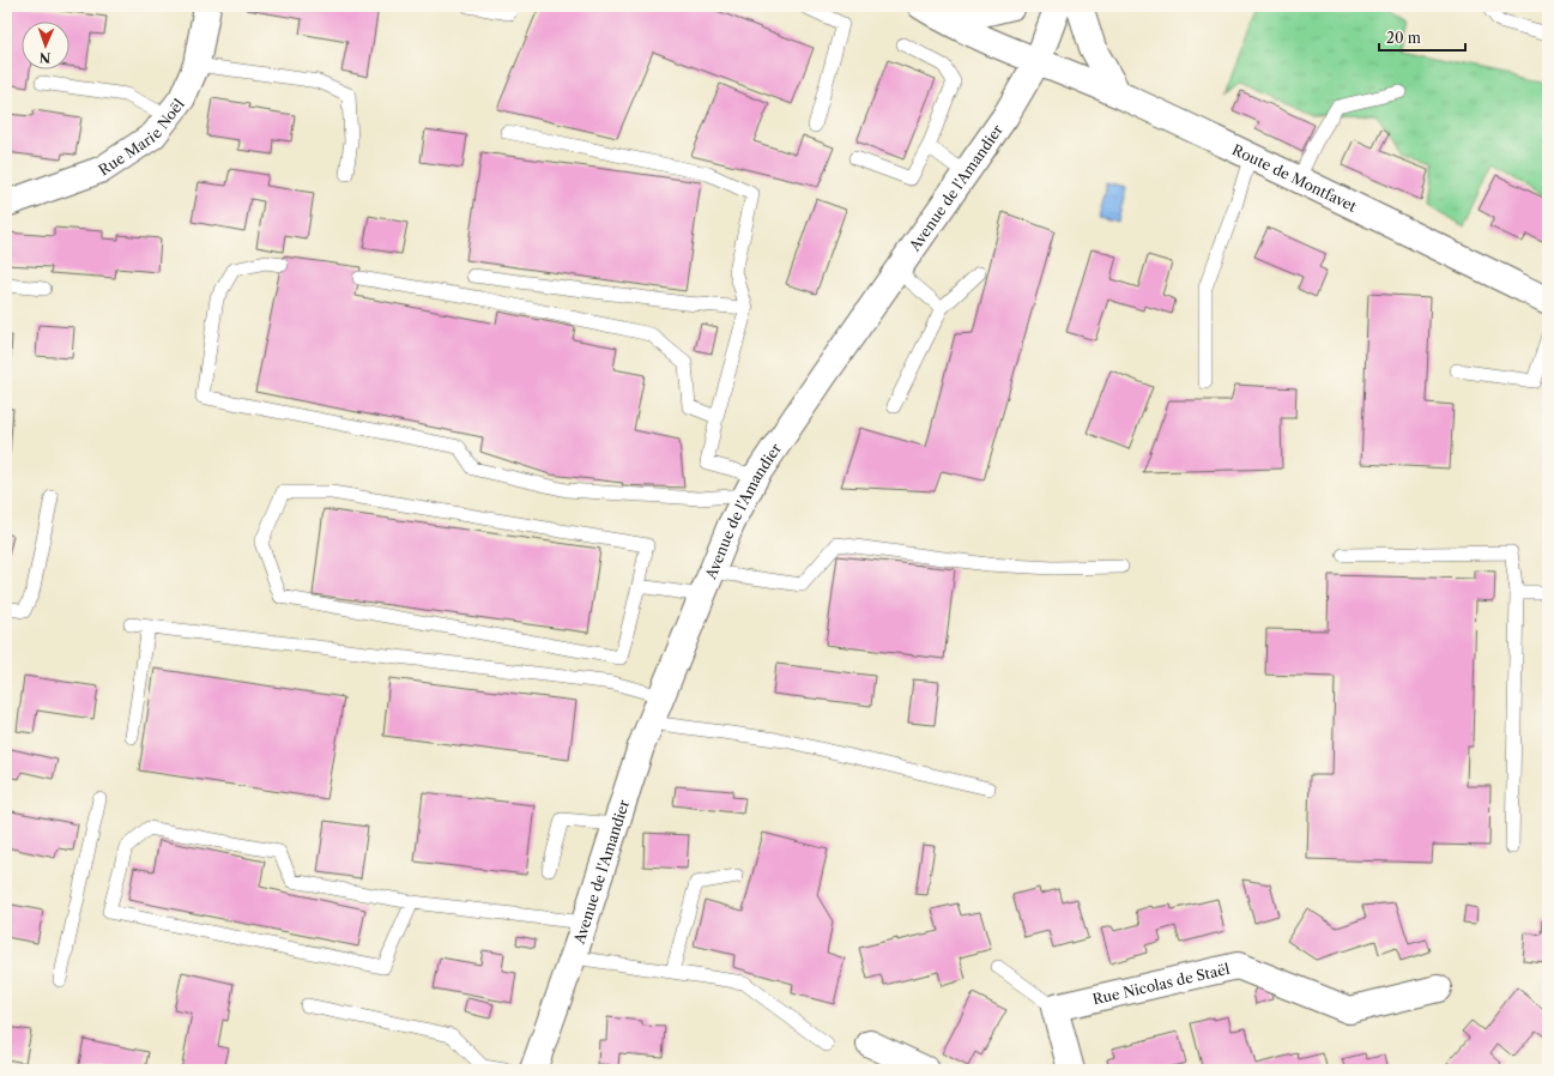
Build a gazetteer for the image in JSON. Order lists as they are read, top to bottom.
{
  "streets": {
    "street": [
      "Rue Marie Noël",
      "Route de Montfavet",
      "Avenue de l'Amandier",
      "Rue Nicolas de Staël"
    ]
  },
  "crossings": [
    ["Route de Montfavet", "Avenue de l'Amandier"]
  ],
  "scale_bar": "20 m",
  "north": "bottom"
}
